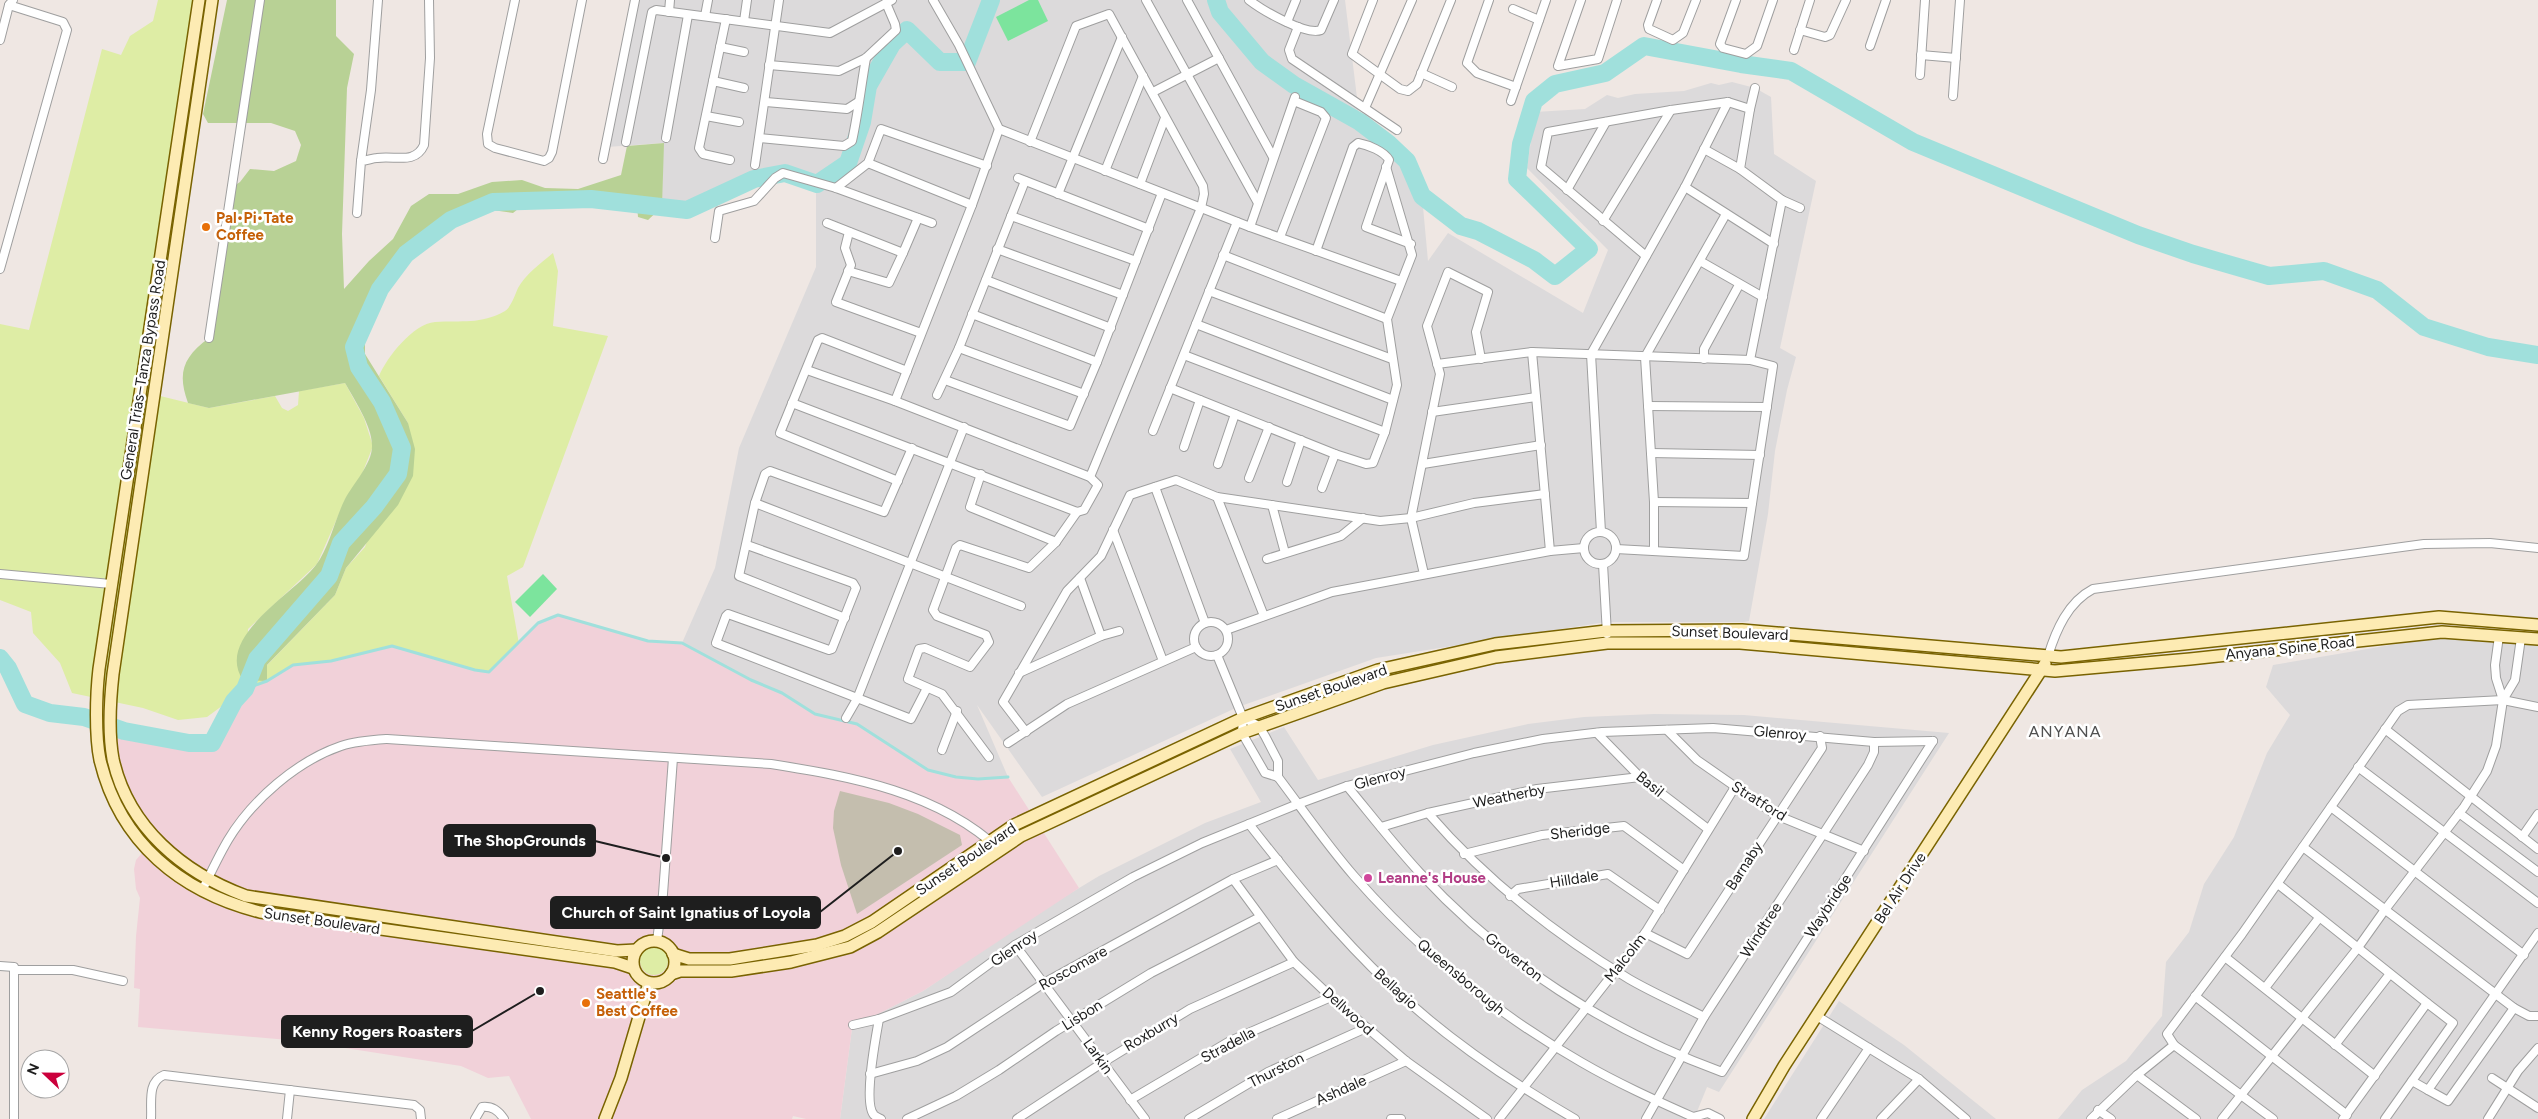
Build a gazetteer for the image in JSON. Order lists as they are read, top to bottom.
{
  "streets": {
    "main road": [
      "General Trias–Tanza Bypass Road",
      "Sunset Boulevard",
      "Anyana Spine Road",
      "Bel Air Drive"
    ],
    "street": [
      "Glenroy",
      "Basil",
      "Weatherby",
      "Stratford",
      "Sheridge",
      "Barnaby",
      "Hilldale",
      "Waybridge",
      "Windtree",
      "Groverton",
      "Malcolm",
      "Roscomare",
      "Queensborough",
      "Bellagio",
      "Dellwood",
      "Lisbon",
      "Roxburry",
      "Stradella",
      "Larkin",
      "Thurston",
      "Ashdale"
    ]
  },
  "crossings": [
    ["General Trias–Tanza Bypass Road", "Sunset Boulevard"],
    ["Sunset Boulevard", "Anyana Spine Road"],
    ["Sunset Boulevard", "Bel Air Drive"],
    ["Anyana Spine Road", "Bel Air Drive"],
    ["Glenroy", "Basil"],
    ["Glenroy", "Stratford"],
    ["Glenroy", "Barnaby"],
    ["Glenroy", "Waybridge"],
    ["Glenroy", "Windtree"],
    ["Glenroy", "Groverton"],
    ["Glenroy", "Queensborough"],
    ["Glenroy", "Bellagio"],
    ["Glenroy", "Larkin"],
    ["Basil", "Weatherby"],
    ["Basil", "Malcolm"],
    ["Weatherby", "Groverton"],
    ["Stratford", "Barnaby"],
    ["Stratford", "Waybridge"],
    ["Stratford", "Windtree"],
    ["Stratford", "Malcolm"],
    ["Sheridge", "Malcolm"],
    ["Barnaby", "Malcolm"],
    ["Hilldale", "Malcolm"],
    ["Waybridge", "Groverton"],
    ["Windtree", "Groverton"],
    ["Windtree", "Queensborough"],
    ["Groverton", "Malcolm"],
    ["Malcolm", "Queensborough"],
    ["Malcolm", "Bellagio"],
    ["Roscomare", "Bellagio"],
    ["Roscomare", "Dellwood"],
    ["Roscomare", "Larkin"],
    ["Dellwood", "Lisbon"],
    ["Dellwood", "Roxburry"],
    ["Dellwood", "Stradella"],
    ["Dellwood", "Thurston"],
    ["Dellwood", "Ashdale"],
    ["Lisbon", "Larkin"],
    ["Roxburry", "Larkin"],
    ["Stradella", "Larkin"]
  ],
  "districts": ["ANYANA"],
  "places": [
    "Pal•Pi•Tate Coffee",
    "Church of Saint Ignatius of Loyola",
    "The ShopGrounds",
    "Leanne's House",
    "Kenny Rogers Roasters",
    "Seattle's Best Coffee"
  ],
  "north": "left"
}
